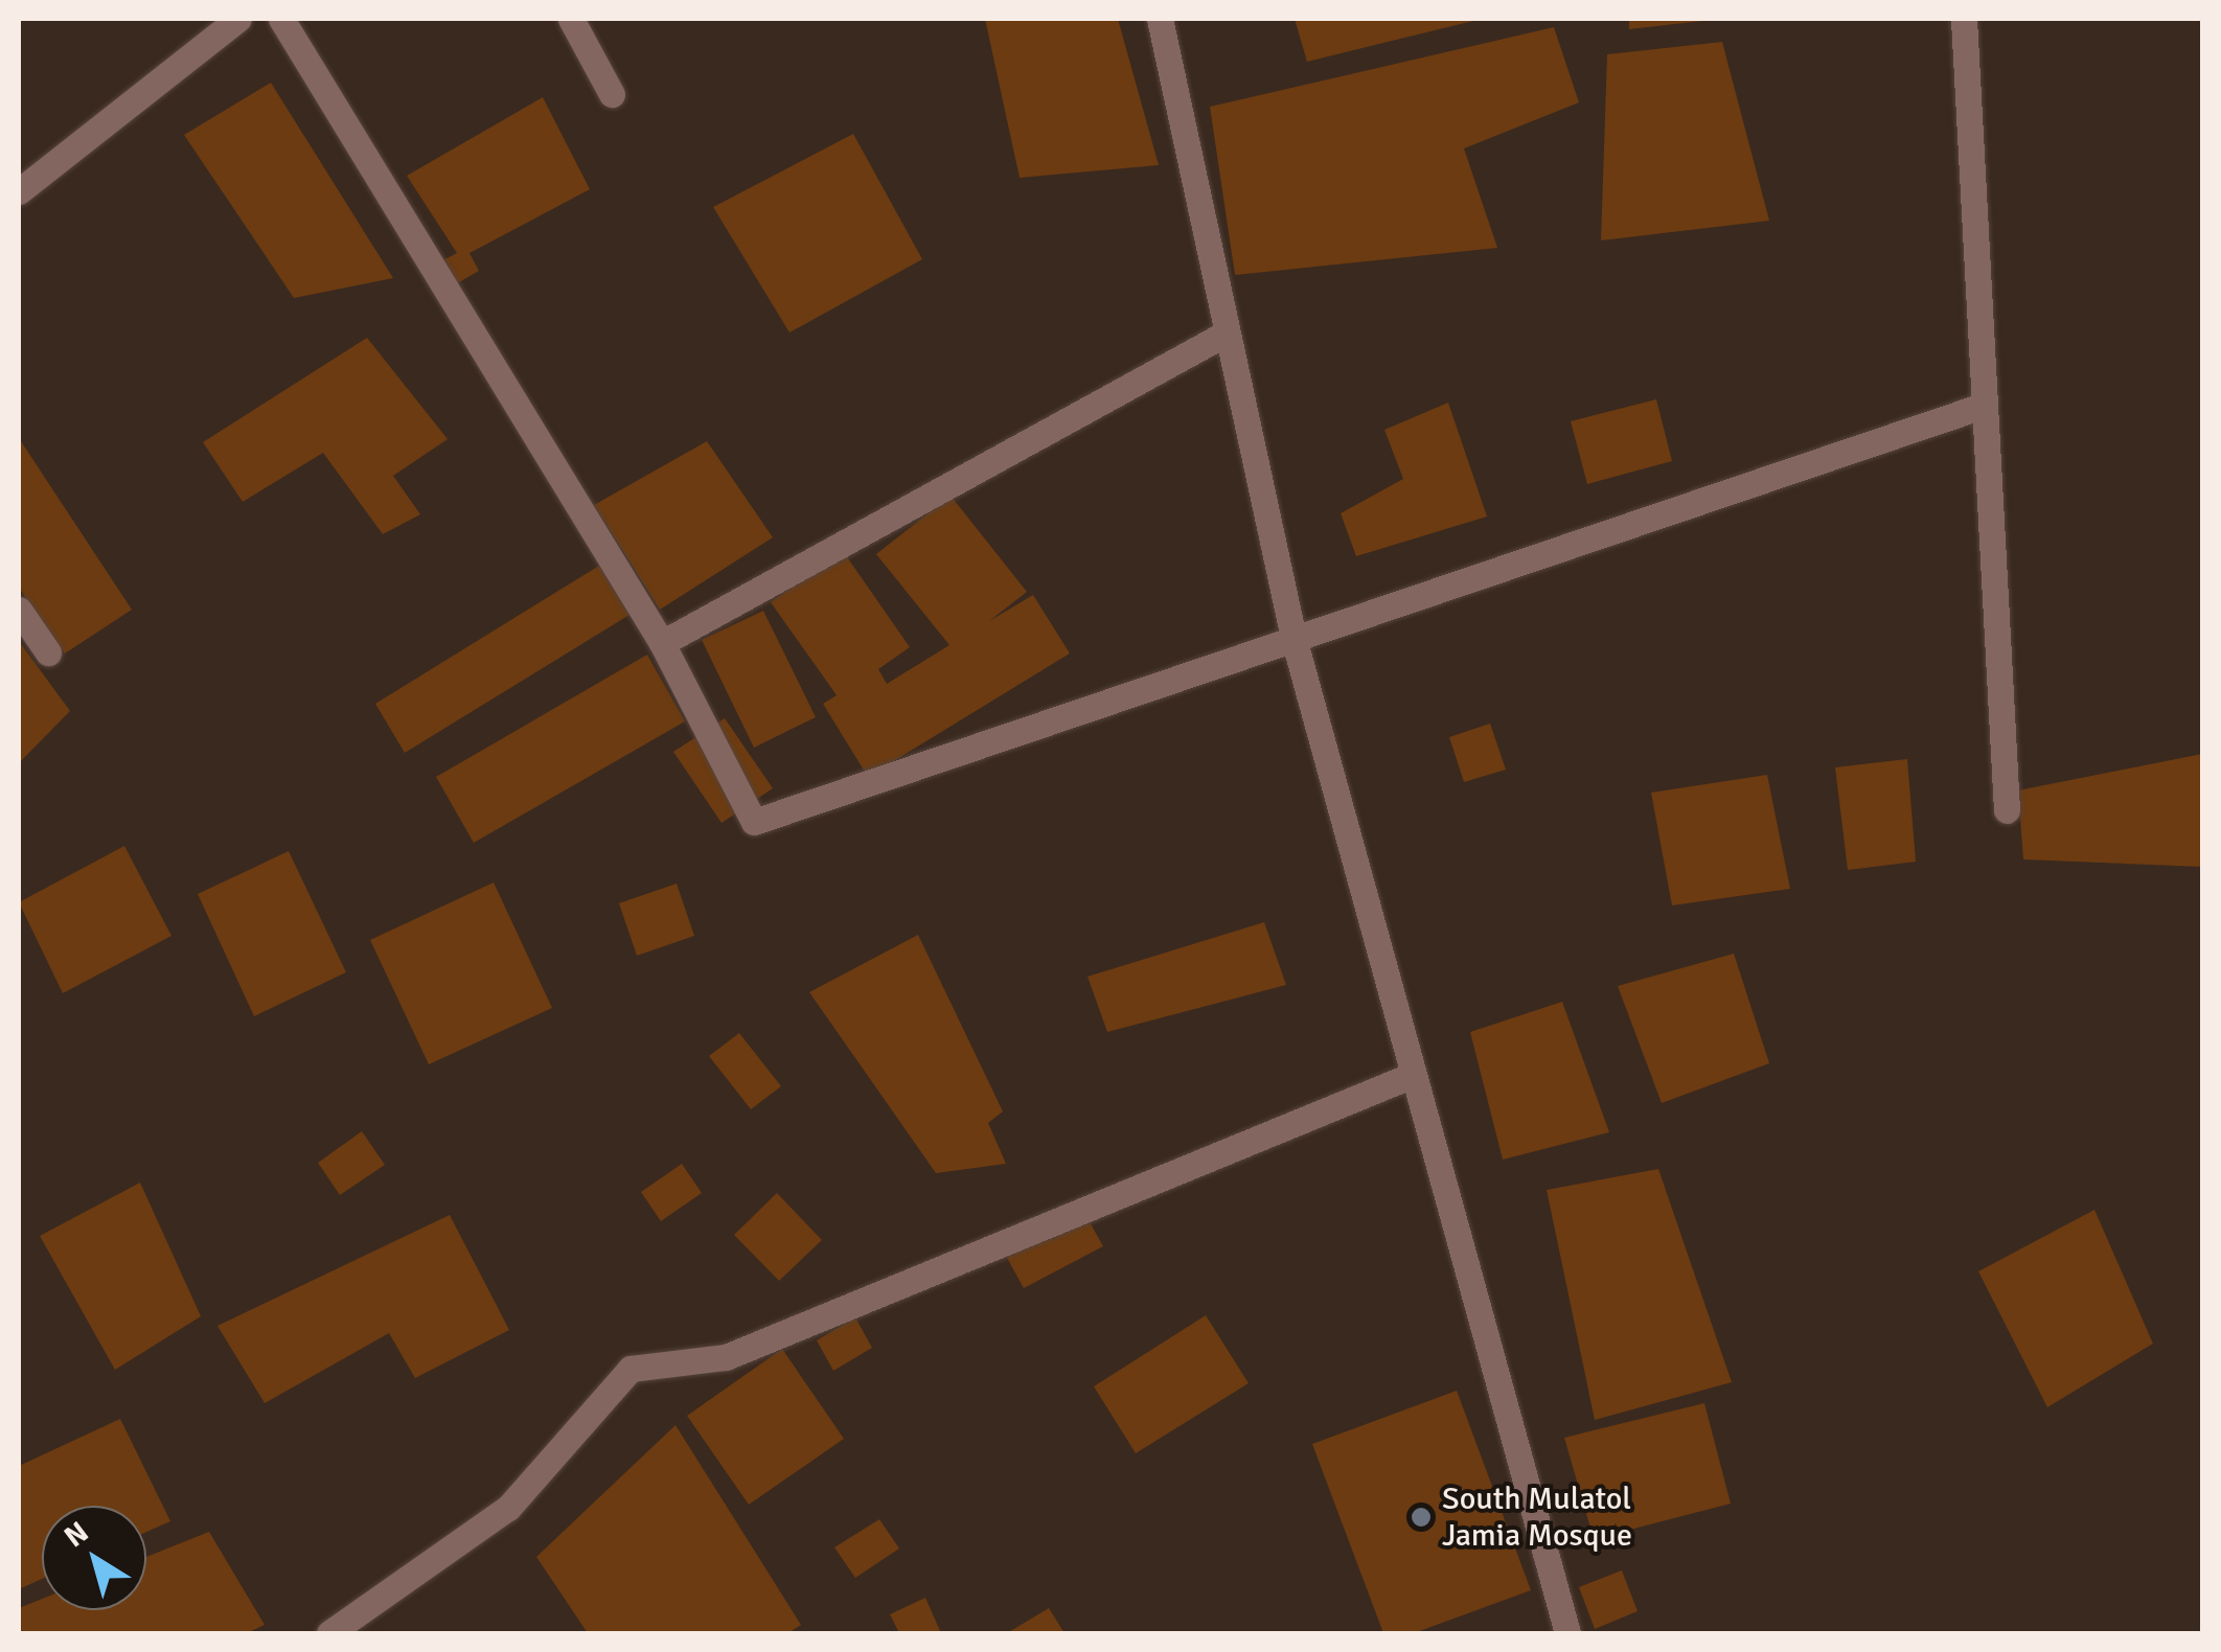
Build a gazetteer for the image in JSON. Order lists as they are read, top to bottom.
{
  "places": ["South Mulatol Jamia Mosque"],
  "north": "top left"
}
